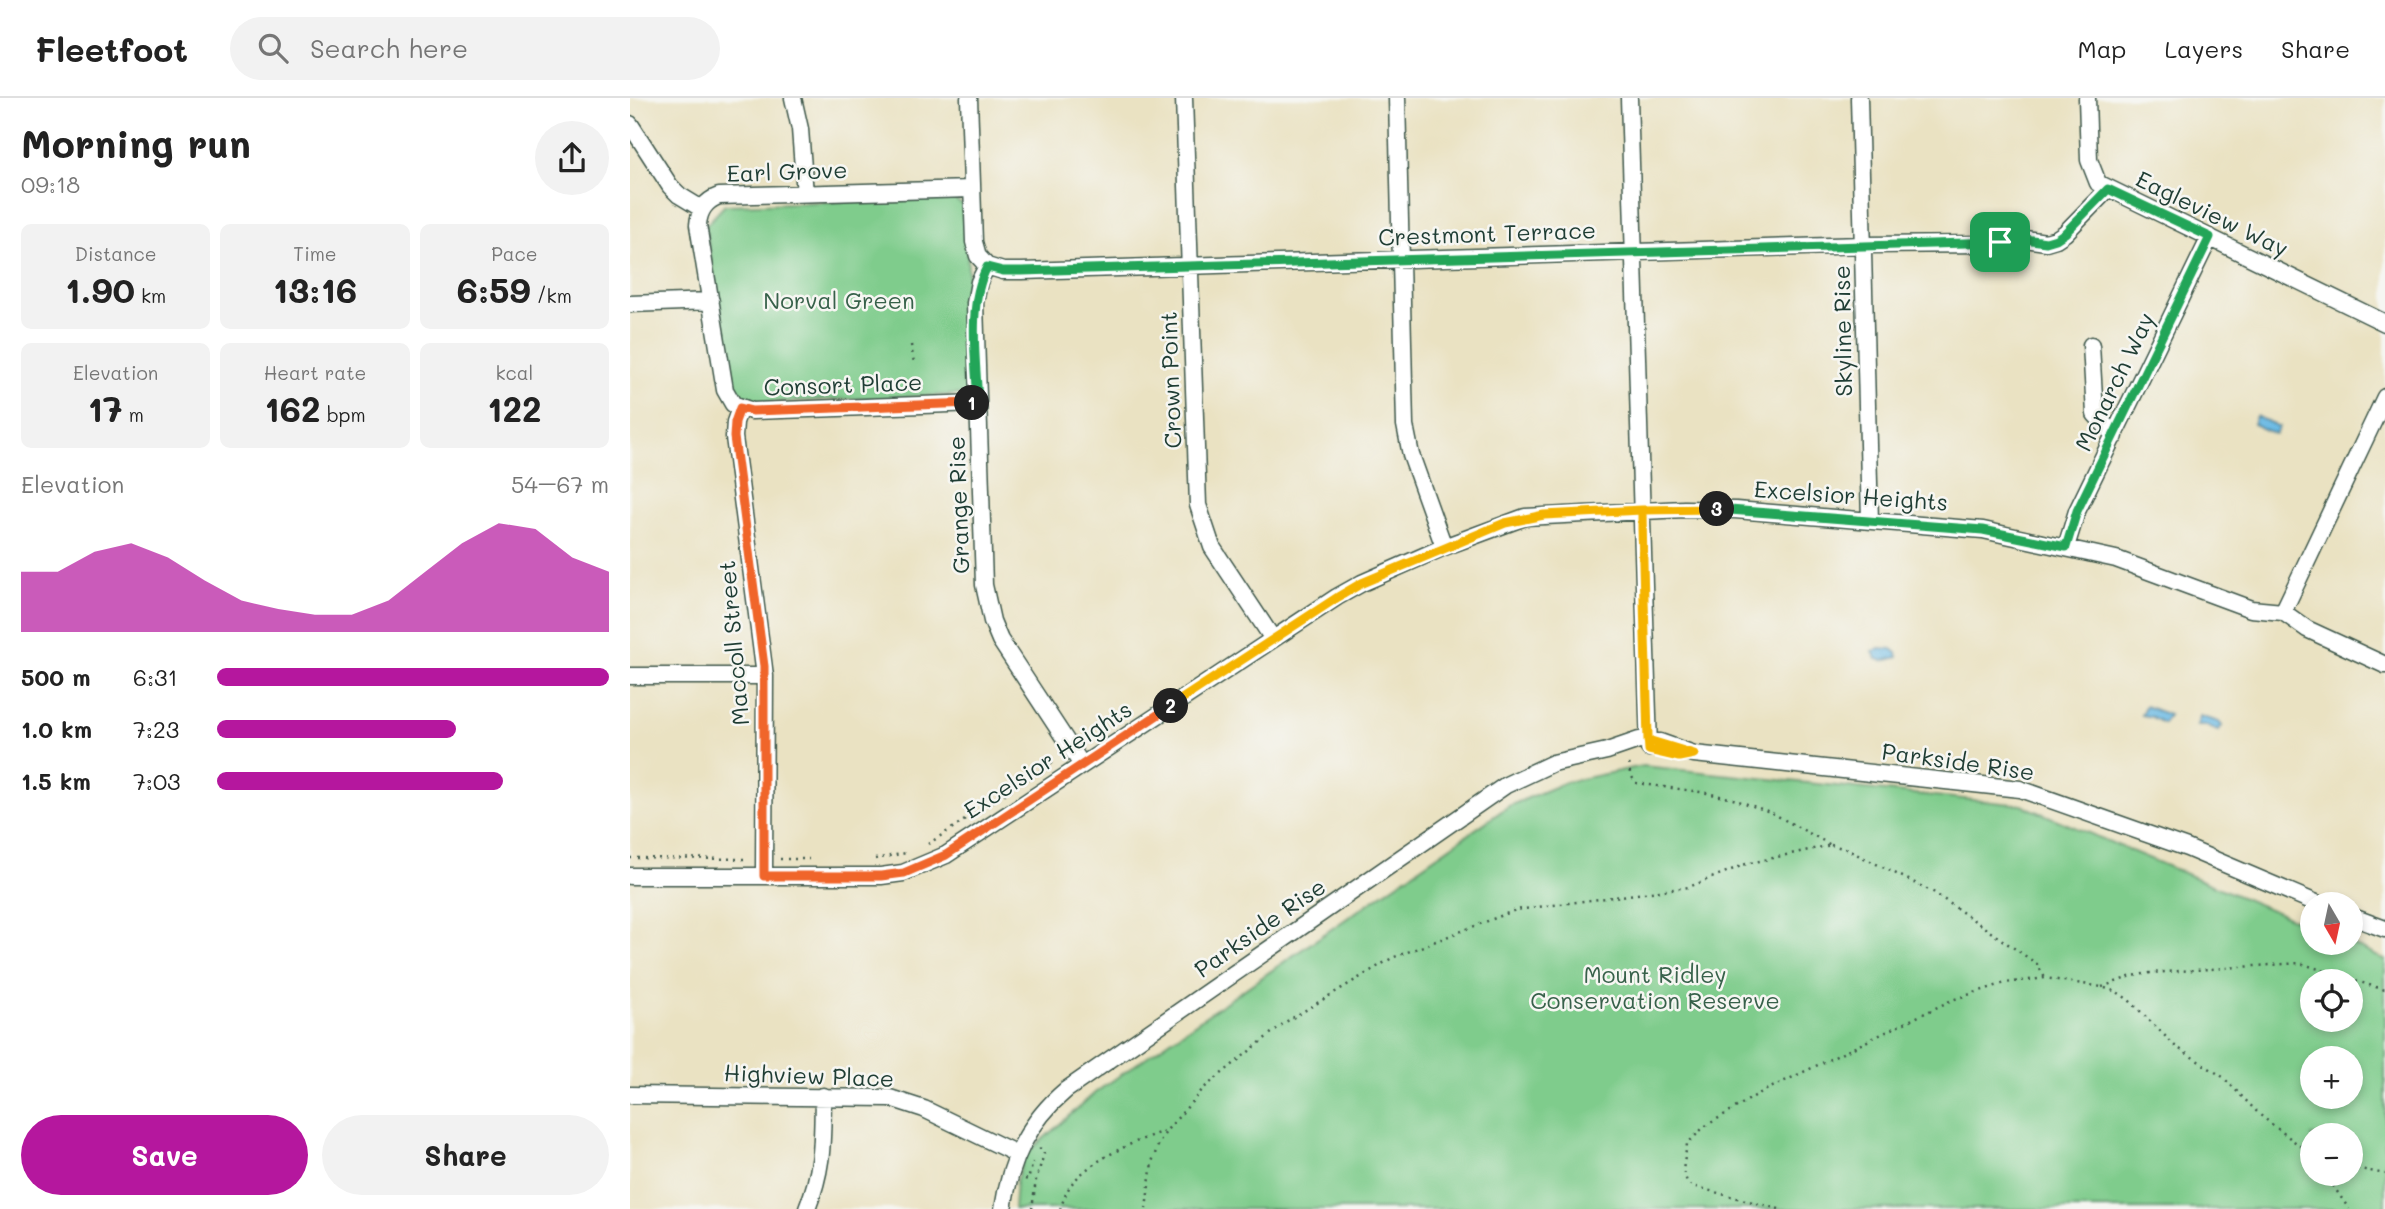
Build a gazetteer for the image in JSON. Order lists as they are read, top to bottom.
{
  "streets": {
    "street": [
      "Earl Grove",
      "Eagleview Way",
      "Crestmont Terrace",
      "Skyline Rise",
      "Crown Point",
      "Monarch Way",
      "Consort Place",
      "Excelsior Heights",
      "Grange Rise",
      "Maccoll Street",
      "Parkside Rise",
      "Highview Place"
    ]
  },
  "crossings": [
    ["Earl Grove", "Consort Place"],
    ["Eagleview Way", "Crestmont Terrace"],
    ["Eagleview Way", "Monarch Way"],
    ["Crestmont Terrace", "Skyline Rise"],
    ["Crestmont Terrace", "Crown Point"],
    ["Crestmont Terrace", "Grange Rise"],
    ["Skyline Rise", "Excelsior Heights"],
    ["Crown Point", "Excelsior Heights"],
    ["Monarch Way", "Excelsior Heights"],
    ["Consort Place", "Grange Rise"],
    ["Consort Place", "Maccoll Street"],
    ["Excelsior Heights", "Grange Rise"],
    ["Excelsior Heights", "Maccoll Street"],
    ["Parkside Rise", "Highview Place"]
  ],
  "parks": ["Norval Green", "Mount Ridley Conservation Reserve"],
  "north": "bottom",
  "page": {
    "header": "Fleetfoot",
    "search": "Search here",
    "nav": ["Map", "Layers", "Share"],
    "heading": ["Morning run", "09:18"],
    "stats": [
      ["Distance", "1.90 km"],
      ["Time", "13:16"],
      ["Pace", "6:59 /km"],
      ["Elevation", "17 m"],
      ["Heart rate", "162 bpm"],
      ["kcal", "122"]
    ],
    "pins": ["1", "3", "2"],
    "chart": ["Elevation", "54–67 m"],
    "list": [
      {
        "name": "500 m",
        "note": "6:31"
      },
      {
        "name": "1.0 km",
        "note": "7:23"
      },
      {
        "name": "1.5 km",
        "note": "7:03"
      }
    ],
    "map_buttons": ["+", "−"],
    "buttons": ["Save", "Share"]
  }
}
